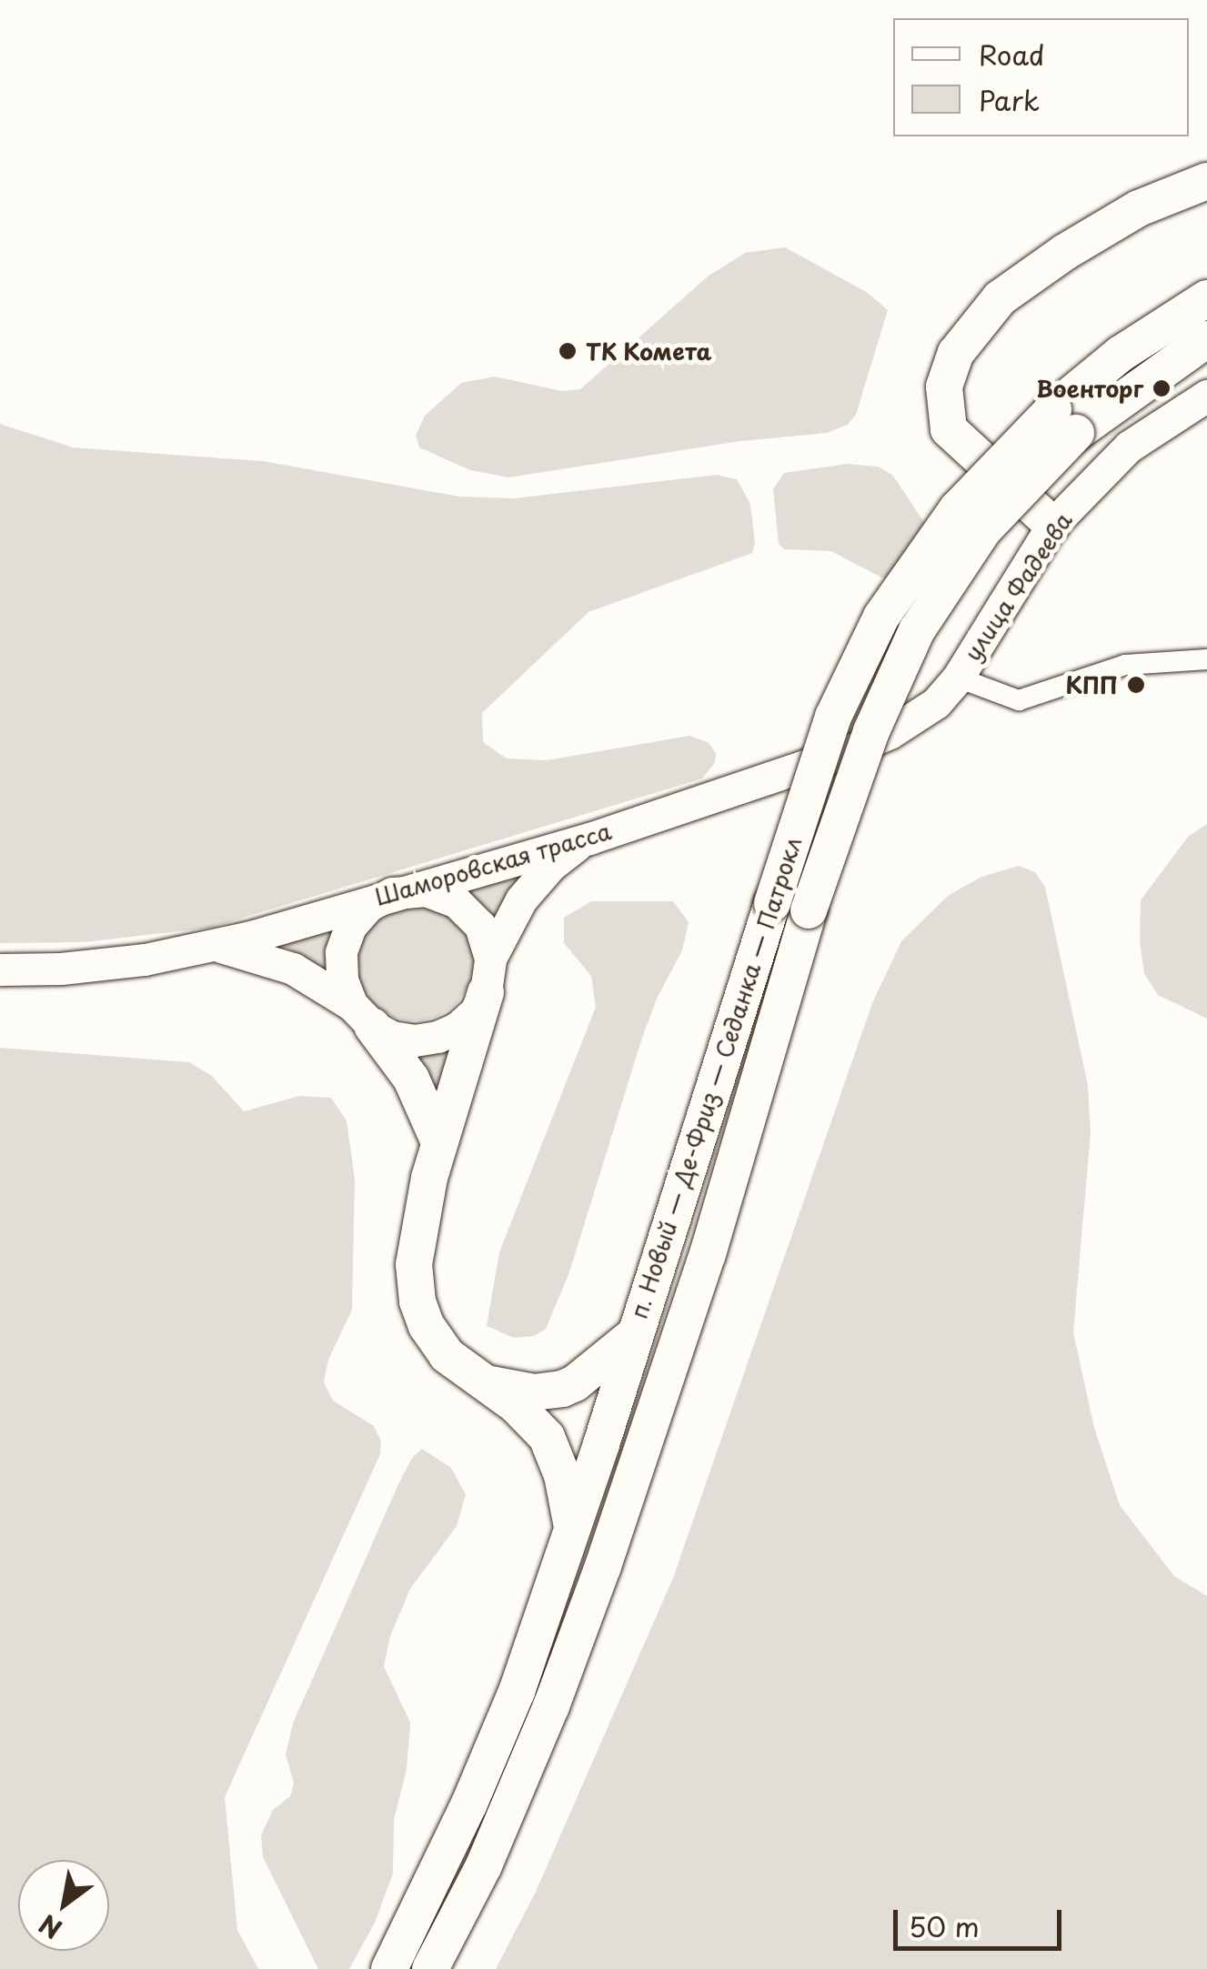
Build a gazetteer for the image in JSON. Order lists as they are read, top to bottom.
{
  "streets": {
    "highway": ["п. Новый — Де-Фриз — Седанка — Патрокл"],
    "main road": ["улица Фадеева", "Шаморовская трасса"]
  },
  "crossings": [
    ["улица Фадеева", "Шаморовская трасса"]
  ],
  "places": ["ТК Комета", "Военторг", "КПП"],
  "legend": ["Road", "Park"],
  "scale_bar": "50 m",
  "north": "bottom left"
}
